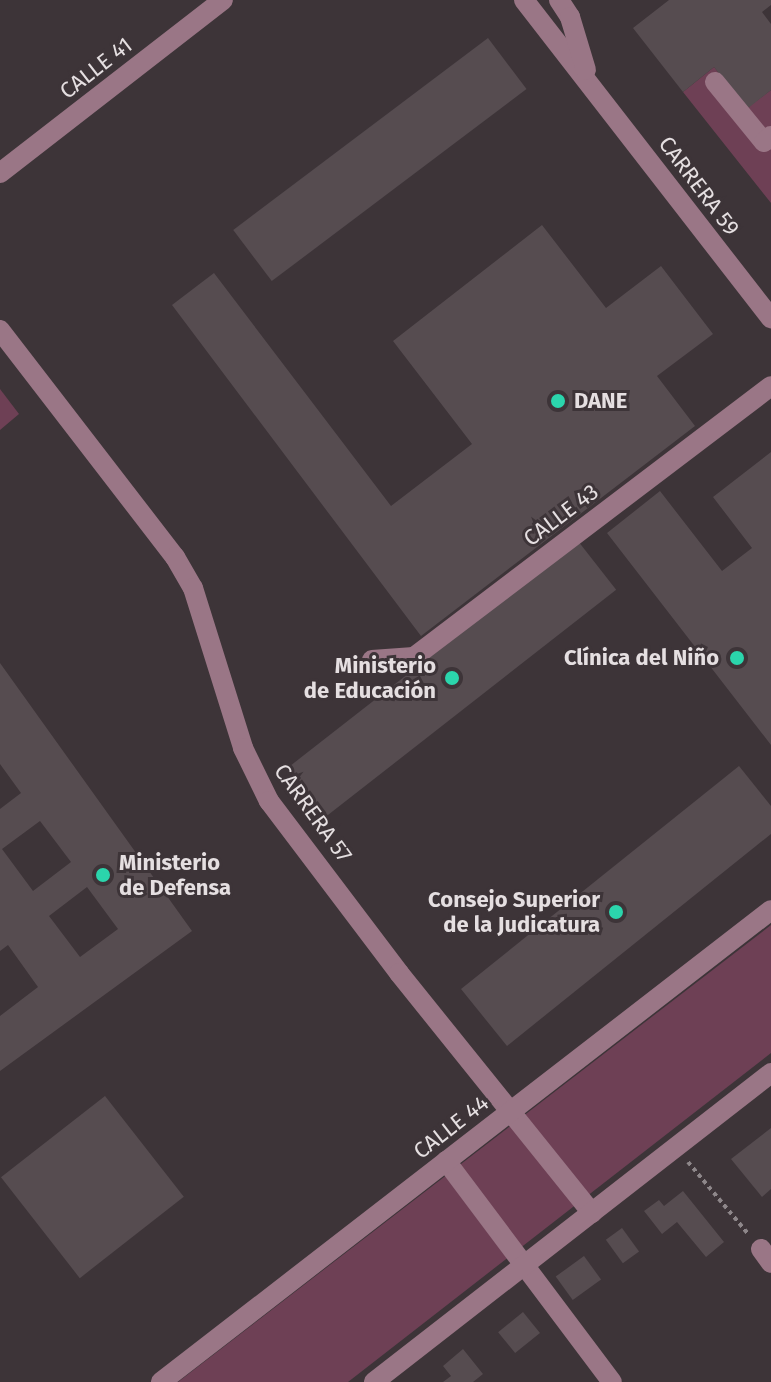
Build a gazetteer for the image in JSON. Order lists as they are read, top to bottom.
{
  "streets": {
    "street": [
      "CALLE 41",
      "CARRERA 59",
      "CALLE 43",
      "CARRERA 57",
      "CALLE 44"
    ]
  },
  "crossings": [
    ["CARRERA 57", "CALLE 44"]
  ],
  "places": [
    "DANE",
    "Clínica del Niño",
    "Ministerio de Educación",
    "Ministerio de Defensa",
    "Consejo Superior de la Judicatura"
  ]
}
